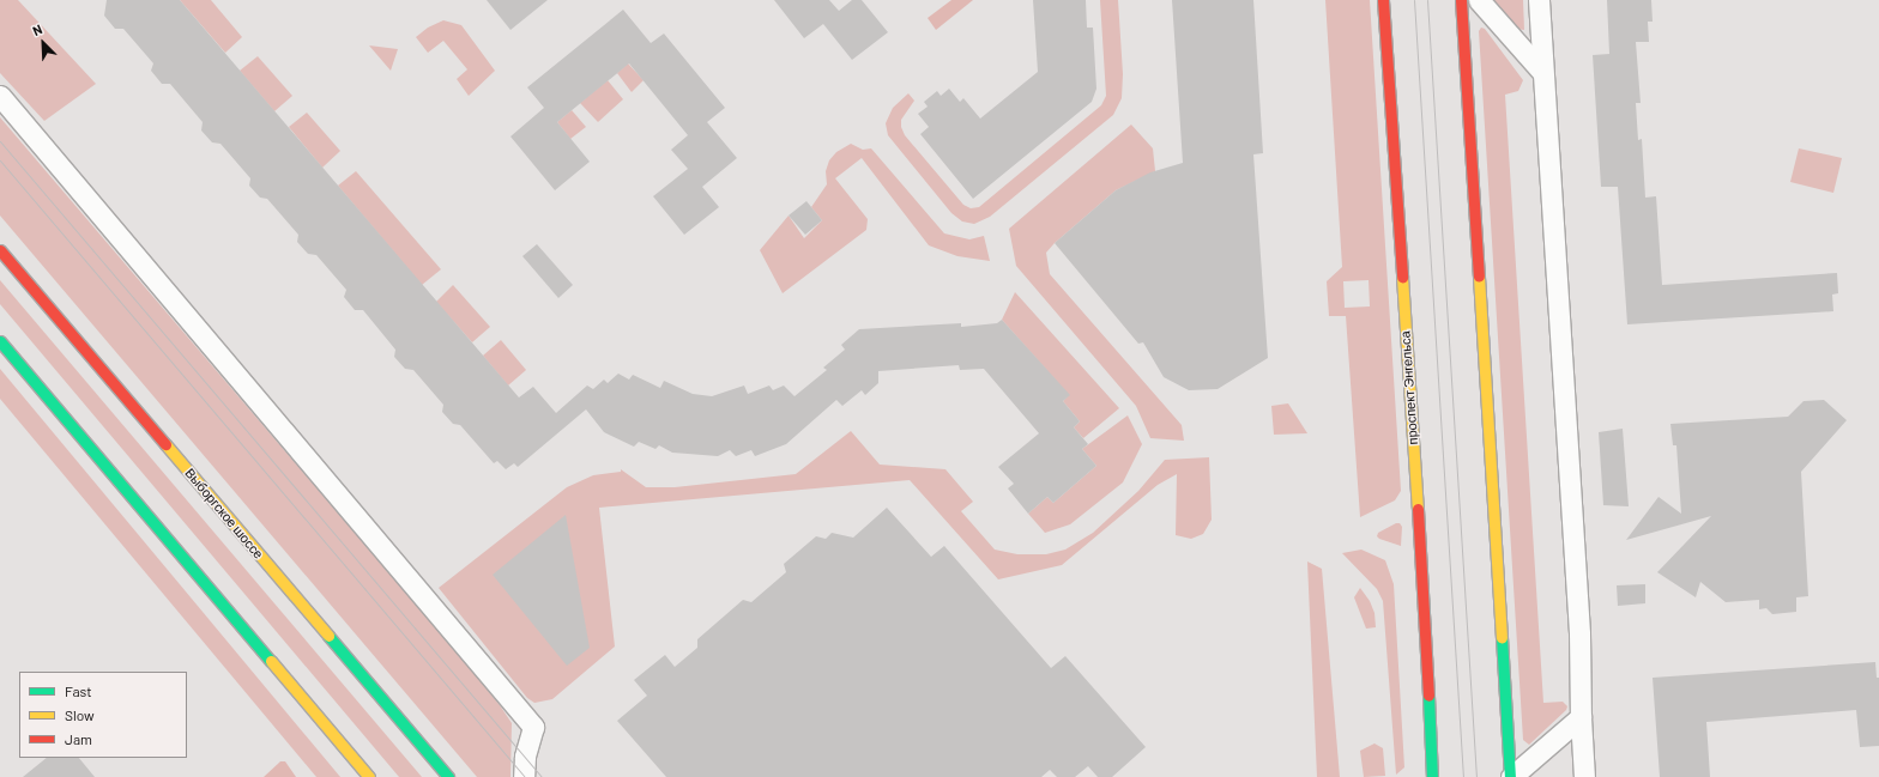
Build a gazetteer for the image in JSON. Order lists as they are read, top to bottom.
{
  "streets": {
    "main road": ["проспект Энгельса", "Выборгское шоссе"]
  },
  "legend": ["Fast", "Slow", "Jam"],
  "north": "top left"
}
